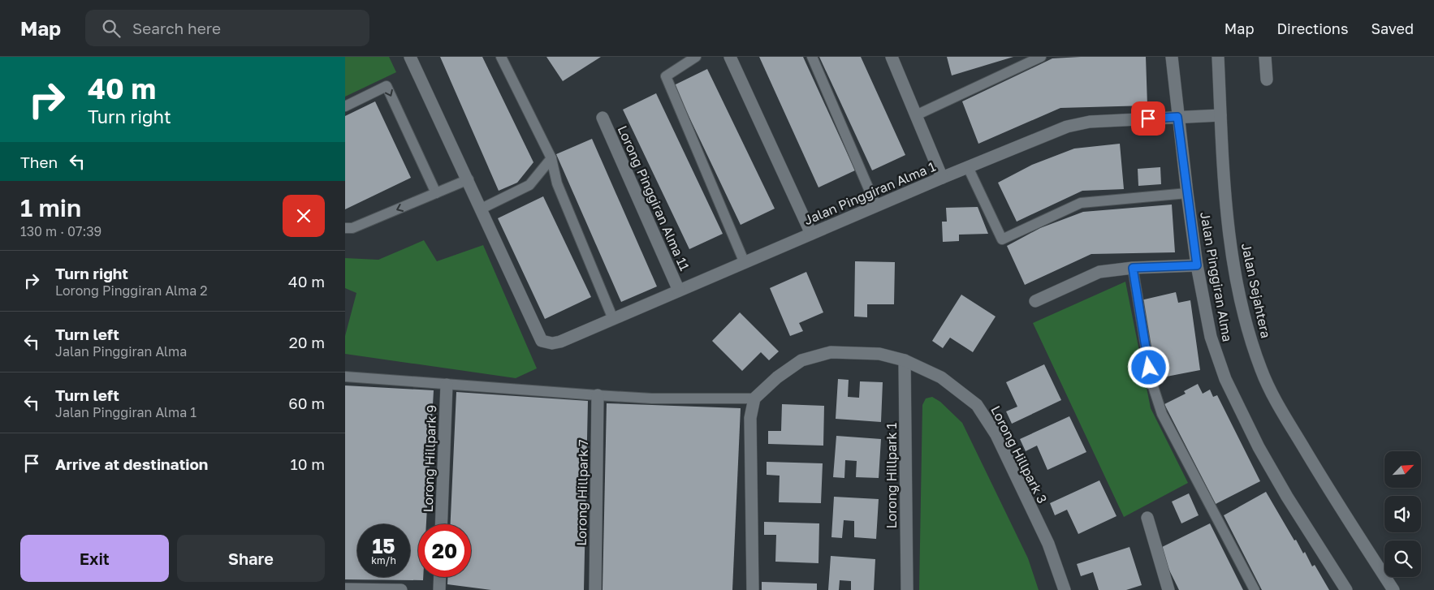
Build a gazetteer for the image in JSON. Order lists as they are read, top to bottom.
{
  "streets": {
    "street": [
      "Jalan Pinggiran Alma 1",
      "Lorong Pinggiran Alma 11",
      "Jalan Pinggiran Alma",
      "Jalan Sejahtera",
      "Lorong Hillpark 3",
      "Lorong Hillpark 9",
      "Lorong Hillpark 1",
      "Lorong Hillpark 7"
    ]
  },
  "crossings": [
    ["Jalan Pinggiran Alma 1", "Lorong Pinggiran Alma 11"],
    ["Jalan Pinggiran Alma 1", "Jalan Pinggiran Alma"],
    ["Jalan Pinggiran Alma 1", "Jalan Sejahtera"],
    ["Lorong Hillpark 3", "Lorong Hillpark 1"]
  ],
  "north": "top right",
  "page": {
    "header": "Map",
    "search": "Search here",
    "nav": ["Map", "Directions", "Saved"],
    "turn": ["40 m", "Turn right"],
    "then": "Then",
    "heading": ["1 min", "130 m · 07:39"],
    "list": [
      {
        "name": "Turn right",
        "note": "Lorong Pinggiran Alma 2",
        "value": "40 m"
      },
      {
        "name": "Turn left",
        "note": "Jalan Pinggiran Alma",
        "value": "20 m"
      },
      {
        "name": "Turn left",
        "note": "Jalan Pinggiran Alma 1",
        "value": "60 m"
      },
      {
        "name": "Arrive at destination",
        "value": "10 m"
      }
    ],
    "speed": "15 km/h",
    "limit": "20",
    "buttons": ["Exit", "Share"]
  }
}
